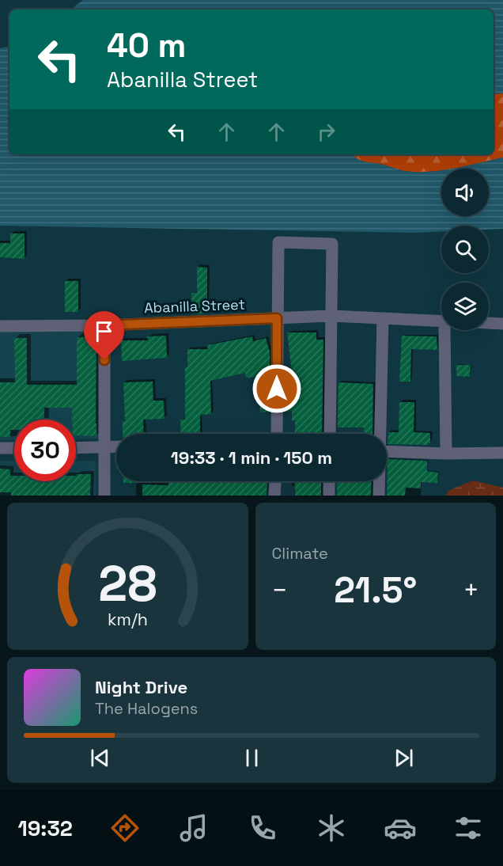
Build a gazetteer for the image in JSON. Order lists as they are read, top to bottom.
{
  "streets": {
    "street": ["Abanilla Street"]
  },
  "page": {
    "turn": ["40 m", "Abanilla Street"],
    "limit": "30",
    "trip": "19:33 · 1 min · 150 m",
    "tile": "Climate",
    "heat": ["−", "21.5°", "+"],
    "song": ["Night Drive", "The Halogens"],
    "tabs": "19:32",
    "gauge": ["28", "km/h"]
  }
}
